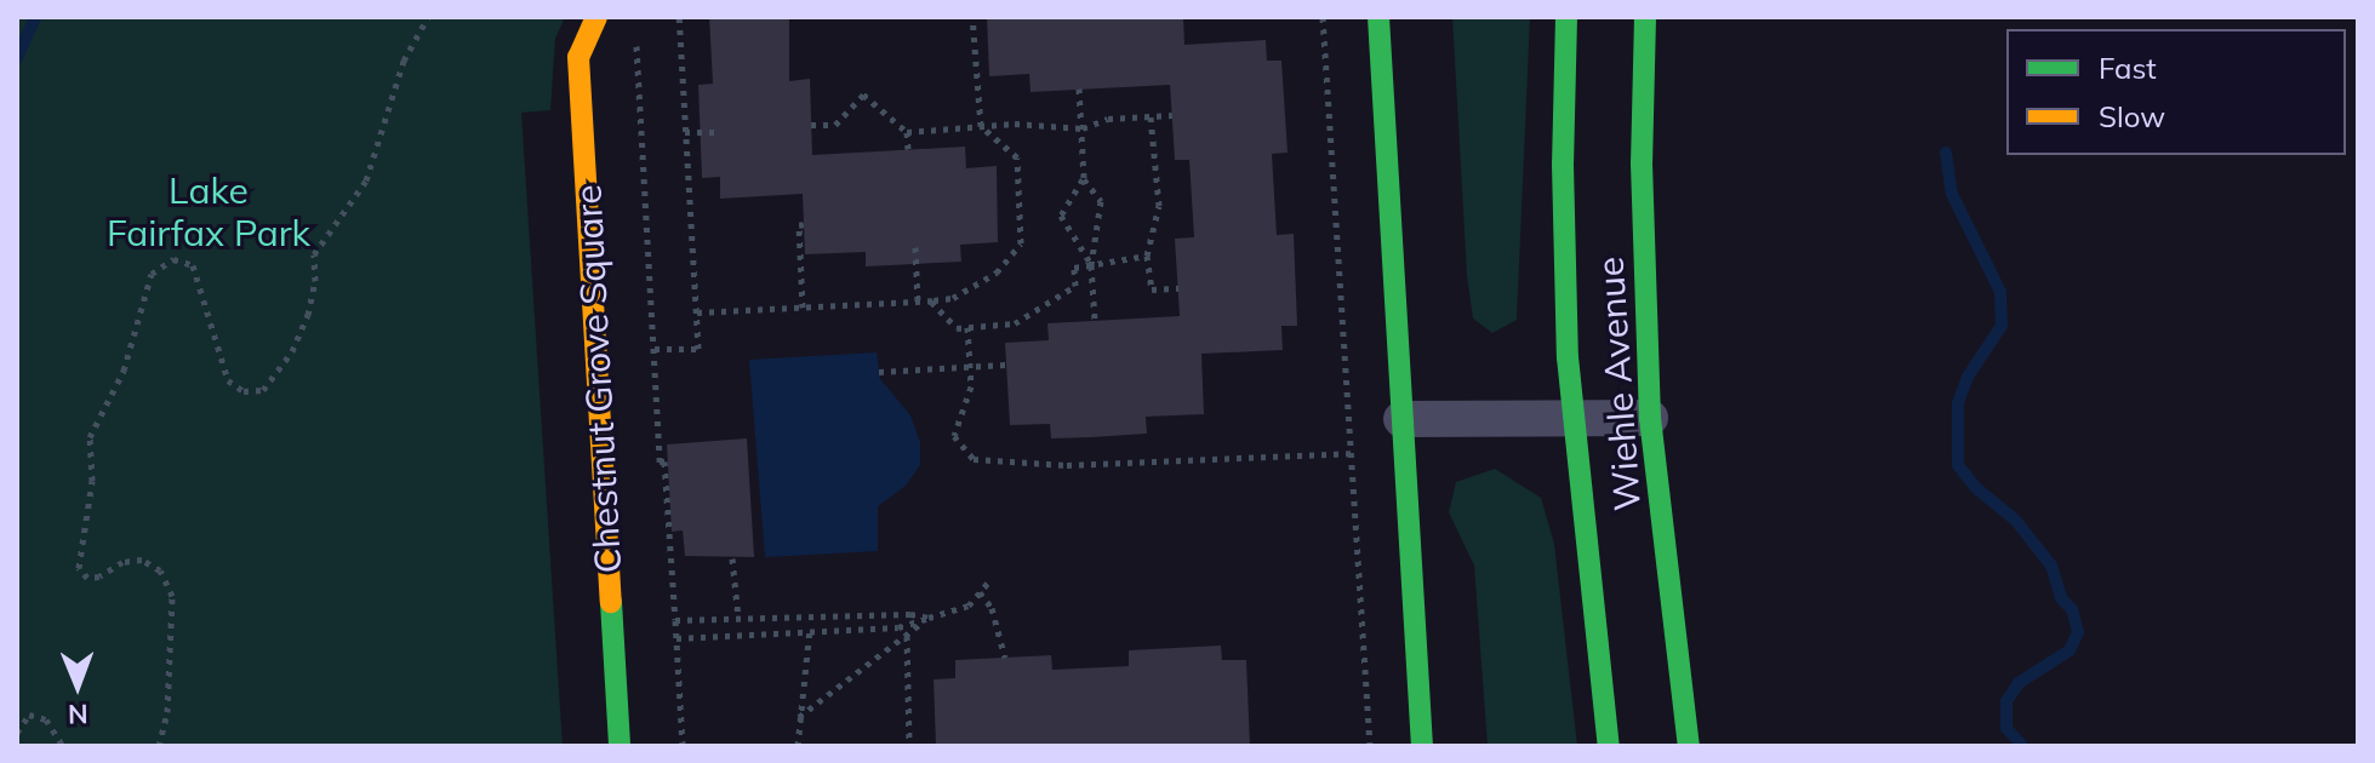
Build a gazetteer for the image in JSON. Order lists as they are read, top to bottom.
{
  "streets": {
    "street": ["Chestnut Grove Square", "Wiehle Avenue"]
  },
  "parks": ["Lake Fairfax Park"],
  "legend": ["Fast", "Slow"],
  "north": "bottom"
}
